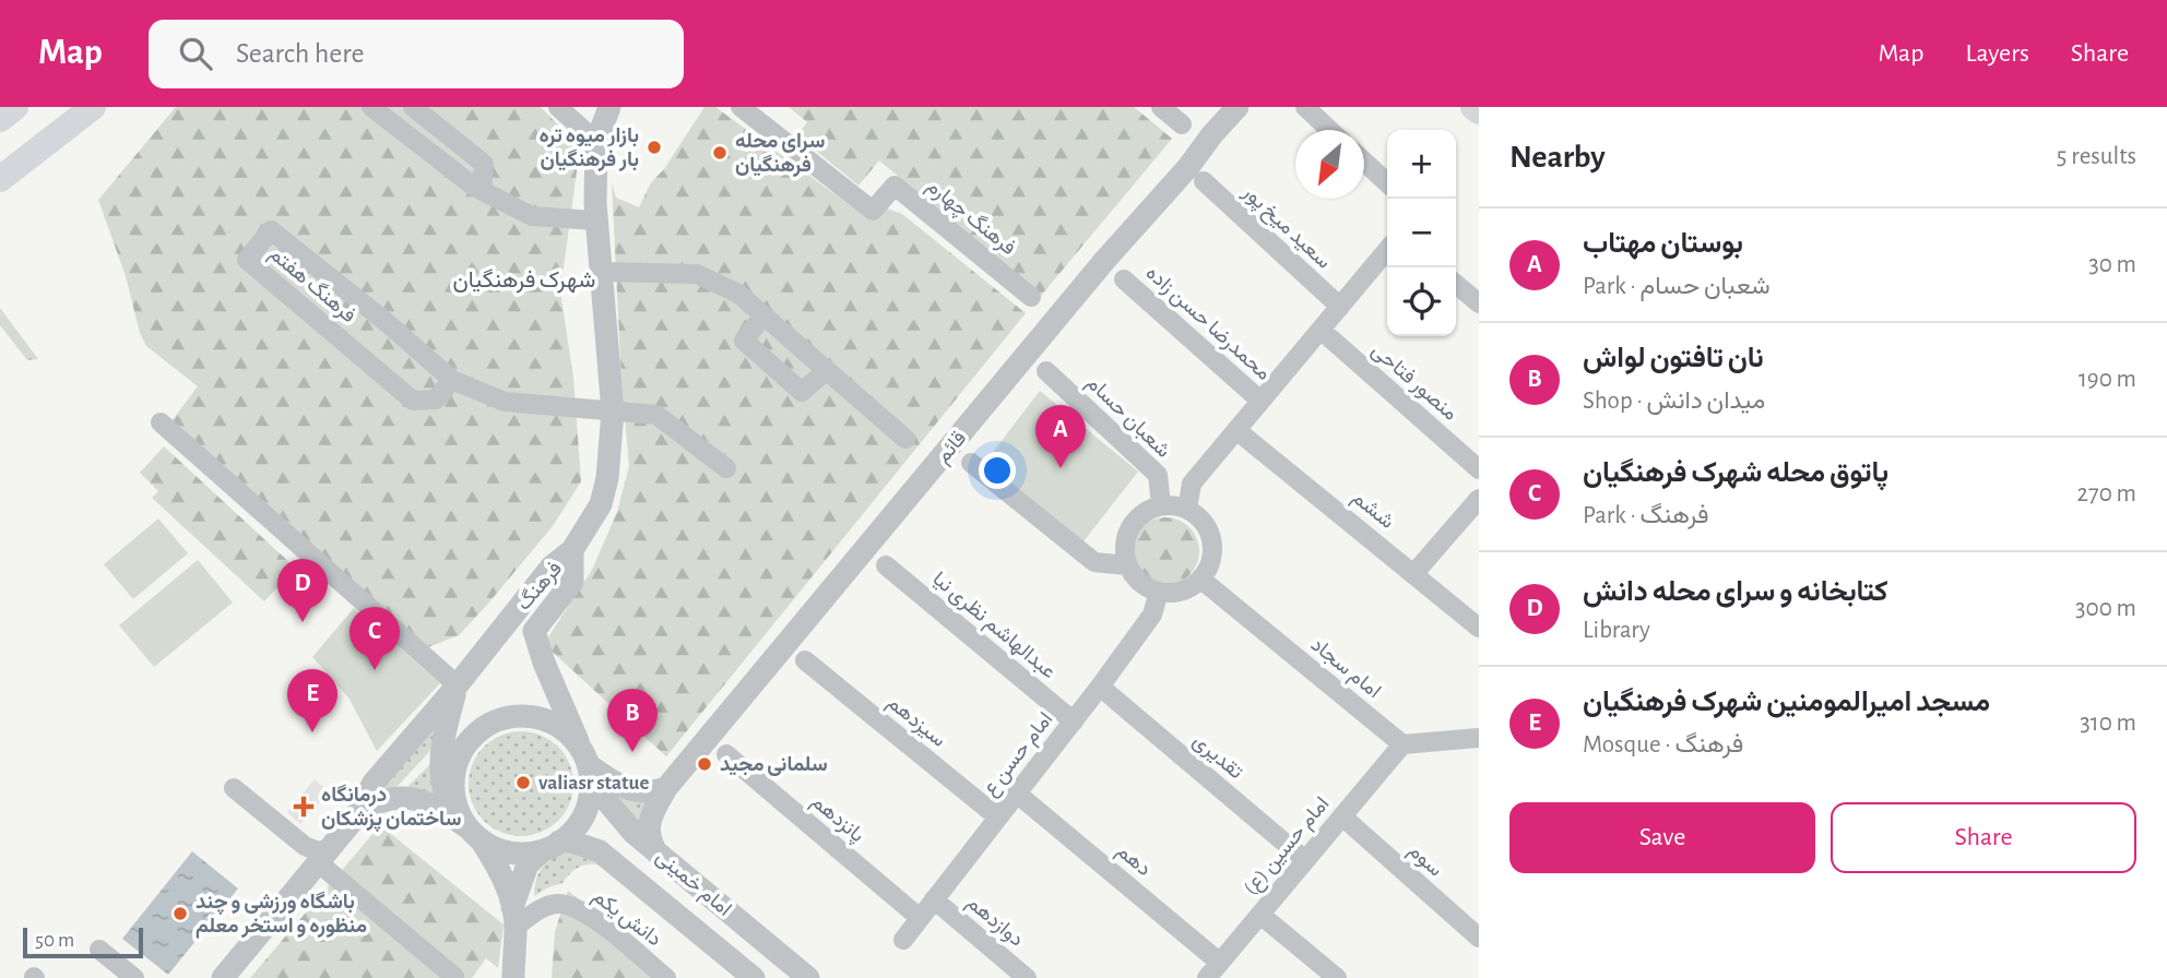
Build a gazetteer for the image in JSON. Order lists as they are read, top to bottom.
{
  "streets": {
    "street": [
      "فرهنگ چهارم",
      "سعید میخ پور",
      "فرهنگ هفتم",
      "محمدرضا حسن زاده",
      "منصور فتاحی",
      "شعبان حسام",
      "قائم",
      "ششم",
      "فرهنگ",
      "عبدالهاشم نظری نیا",
      "امام سجاد",
      "سیزدهم",
      "امام حسن ع",
      "تقدیری",
      "پانزدهم",
      "امام حسین (ع)",
      "دهم",
      "سوم",
      "امام خمینی",
      "دانش یکم",
      "دوازدهم"
    ]
  },
  "crossings": [
    ["فرهنگ هفتم", "فرهنگ"],
    ["شعبان حسام", "امام سجاد"],
    ["شعبان حسام", "امام حسن ع"],
    ["قائم", "امام خمینی"],
    ["عبدالهاشم نظری نیا", "امام حسن ع"],
    ["امام سجاد", "امام حسن ع"],
    ["امام سجاد", "امام حسین (ع)"],
    ["سیزدهم", "امام حسن ع"],
    ["امام حسن ع", "تقدیری"],
    ["امام حسن ع", "پانزدهم"],
    ["امام حسن ع", "دهم"],
    ["امام حسن ع", "دوازدهم"],
    ["تقدیری", "امام حسین (ع)"],
    ["امام حسین (ع)", "دهم"],
    ["امام حسین (ع)", "سوم"]
  ],
  "districts": ["شهرک فرهنگیان"],
  "places": {
    "other": [
      "بازار میوه تره بار فرهنگیان",
      "سرای محله فرهنگیان",
      "سلمانی مجید",
      "valiasr statue",
      "باشگاه ورزشی و چند منظوره و استخر معلم"
    ],
    "health": ["درمانگاه ساختمان پزشکان"]
  },
  "scale_bar": "50 m",
  "north": "bottom left",
  "page": {
    "header": "Map",
    "search": "Search here",
    "nav": ["Map", "Layers", "Share"],
    "heading": ["Nearby", "5 results"],
    "map_buttons": ["+", "−"],
    "list": [
      {
        "mark": "A",
        "name": "بوستان مهتاب",
        "note": "Park · شعبان حسام",
        "value": "30 m"
      },
      {
        "mark": "B",
        "name": "نان تافتون لواش",
        "note": "Shop · میدان دانش",
        "value": "190 m"
      },
      {
        "mark": "C",
        "name": "پاتوق محله شهرک فرهنگیان",
        "note": "Park · فرهنگ",
        "value": "270 m"
      },
      {
        "mark": "D",
        "name": "کتابخانه و سرای محله دانش",
        "note": "Library",
        "value": "300 m"
      },
      {
        "mark": "E",
        "name": "مسجد امیرالمومنین شهرک فرهنگیان",
        "note": "Mosque · فرهنگ",
        "value": "310 m"
      }
    ],
    "pins": [
      "A",
      "D",
      "C",
      "E",
      "B"
    ],
    "buttons": ["Save", "Share"],
    "scale": "50 m"
  }
}
